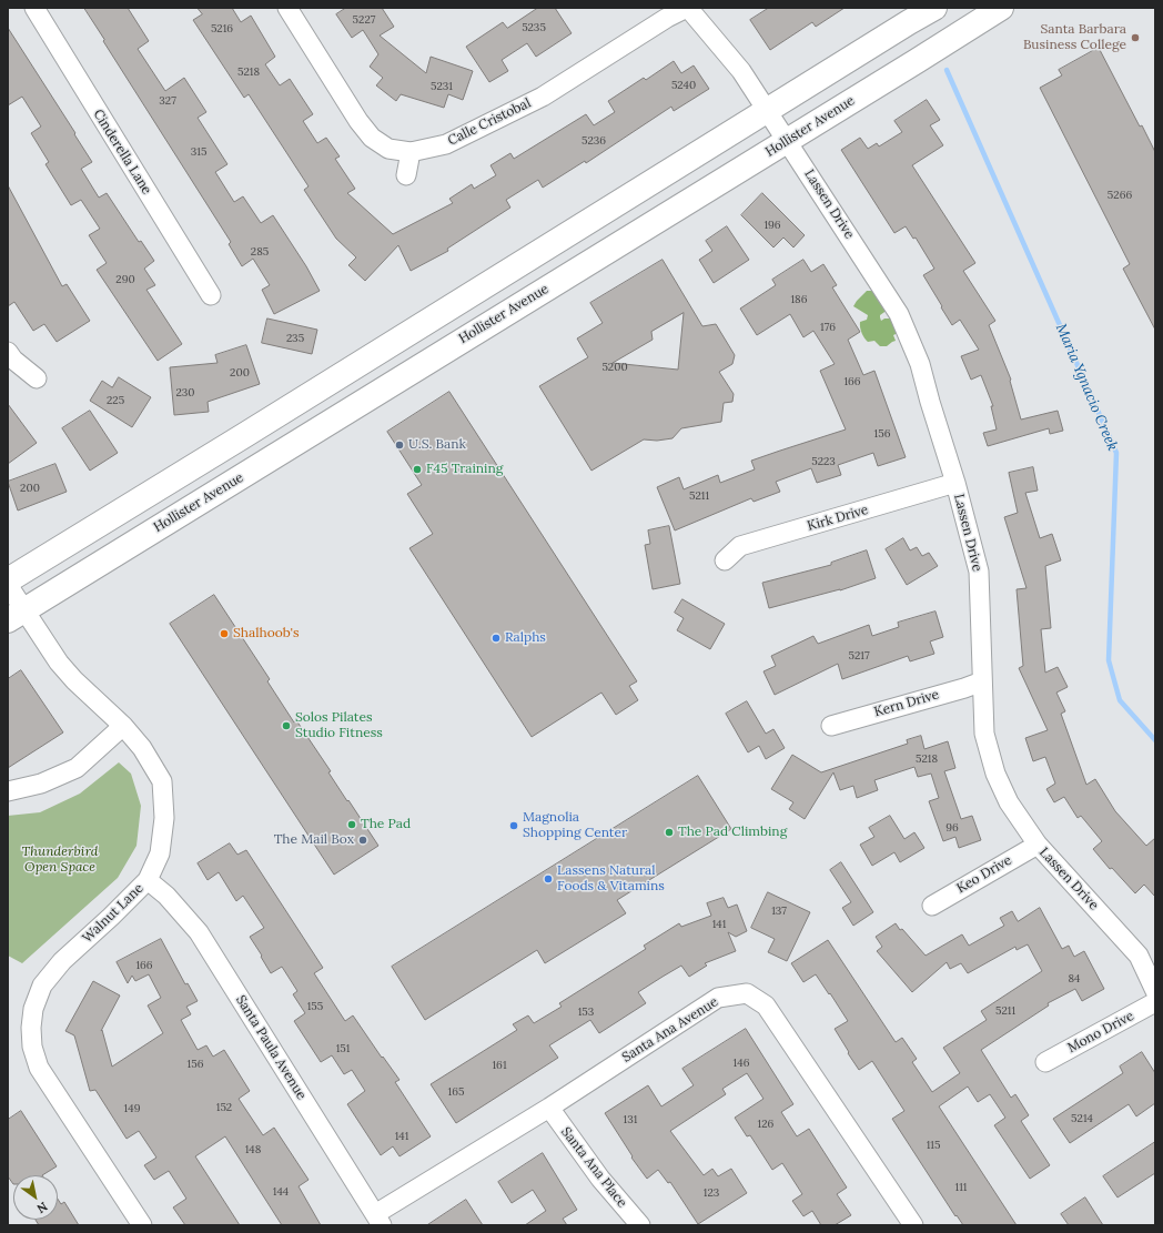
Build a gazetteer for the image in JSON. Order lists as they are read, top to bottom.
{
  "streets": {
    "main road": ["Hollister Avenue"],
    "street": [
      "Calle Cristobal",
      "Cinderella Lane",
      "Lassen Drive",
      "Kirk Drive",
      "Kern Drive",
      "Keo Drive",
      "Walnut Lane",
      "Santa Ana Avenue",
      "Mono Drive",
      "Santa Paula Avenue",
      "Santa Ana Place"
    ]
  },
  "crossings": [
    ["Calle Cristobal", "Lassen Drive"],
    ["Hollister Avenue", "Lassen Drive"],
    ["Hollister Avenue", "Walnut Lane"],
    ["Lassen Drive", "Kirk Drive"],
    ["Lassen Drive", "Kern Drive"],
    ["Lassen Drive", "Keo Drive"],
    ["Walnut Lane", "Santa Paula Avenue"],
    ["Santa Ana Avenue", "Santa Paula Avenue"],
    ["Santa Ana Avenue", "Santa Ana Place"]
  ],
  "water": ["Maria Ygnacio Creek"],
  "parks": ["Thunderbird Open Space"],
  "places": [
    "Santa Barbara Business College",
    "U.S. Bank",
    "F45 Training",
    "Shalhoob's",
    "Ralphs",
    "Solos Pilates Studio Fitness",
    "The Pad",
    "Magnolia Shopping Center",
    "The Pad Climbing",
    "The Mail Box",
    "Lassens Natural Foods & Vitamins"
  ],
  "house_numbers": [
    "5227",
    "5235",
    "5216",
    "5218",
    "5240",
    "5231",
    "327",
    "5236",
    "315",
    "5266",
    "196",
    "285",
    "290",
    "186",
    "176",
    "235",
    "5200",
    "200",
    "166",
    "230",
    "225",
    "156",
    "5223",
    "200",
    "5211",
    "5217",
    "5218",
    "96",
    "137",
    "141",
    "166",
    "84",
    "155",
    "5211",
    "153",
    "151",
    "146",
    "156",
    "161",
    "165",
    "152",
    "149",
    "5214",
    "131",
    "126",
    "141",
    "115",
    "148",
    "111",
    "144",
    "123"
  ],
  "north": "bottom right"
}
